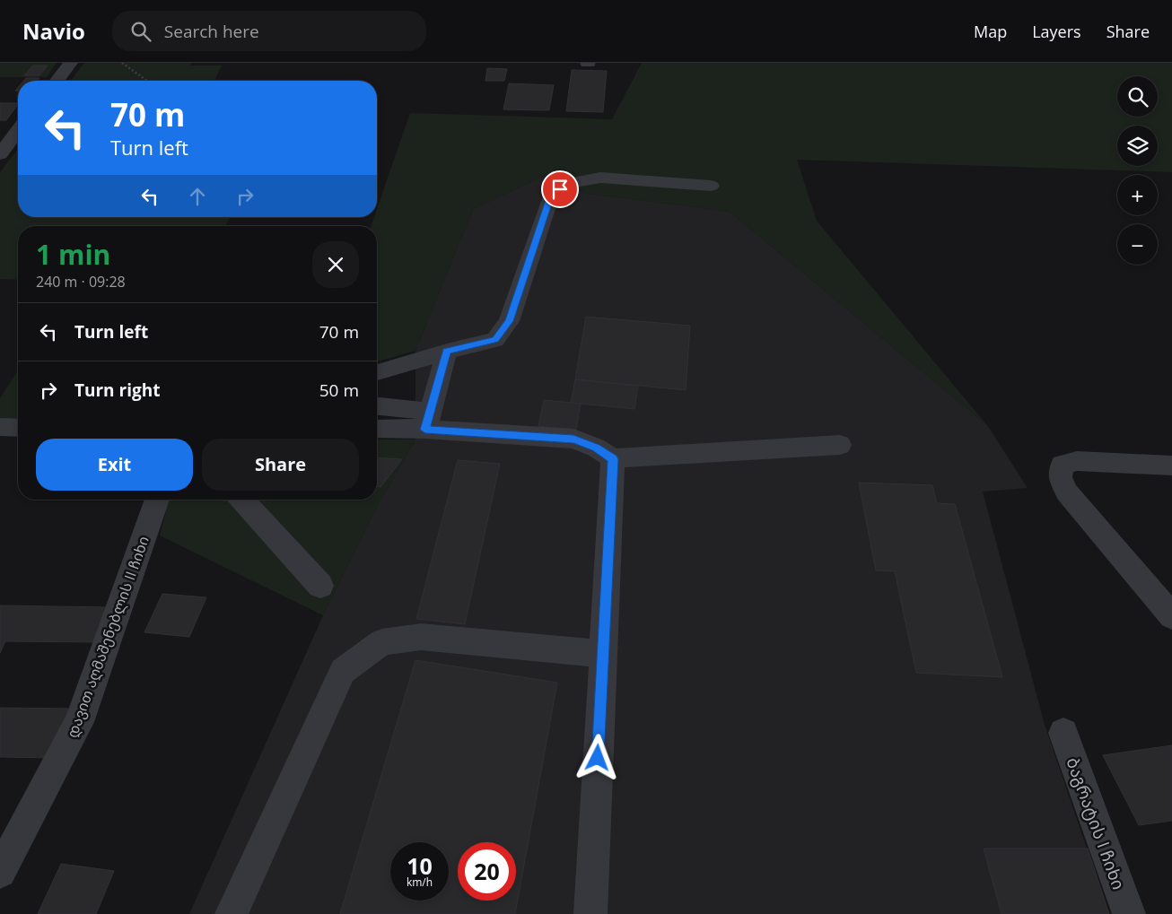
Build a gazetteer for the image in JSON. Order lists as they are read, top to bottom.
{
  "streets": {
    "street": ["დავით აღმაშენებლის II ჩიხი", "ბაგრატის I ჩიხი"]
  },
  "page": {
    "header": "Navio",
    "search": "Search here",
    "nav": ["Map", "Layers", "Share"],
    "map_buttons": ["+", "−"],
    "turn": ["70 m", "Turn left"],
    "heading": ["1 min", "240 m · 09:28"],
    "list": [
      {
        "name": "Turn left",
        "value": "70 m"
      },
      {
        "name": "Turn right",
        "value": "50 m"
      }
    ],
    "buttons": ["Exit", "Share"],
    "speed": "10 km/h",
    "limit": "20"
  }
}
